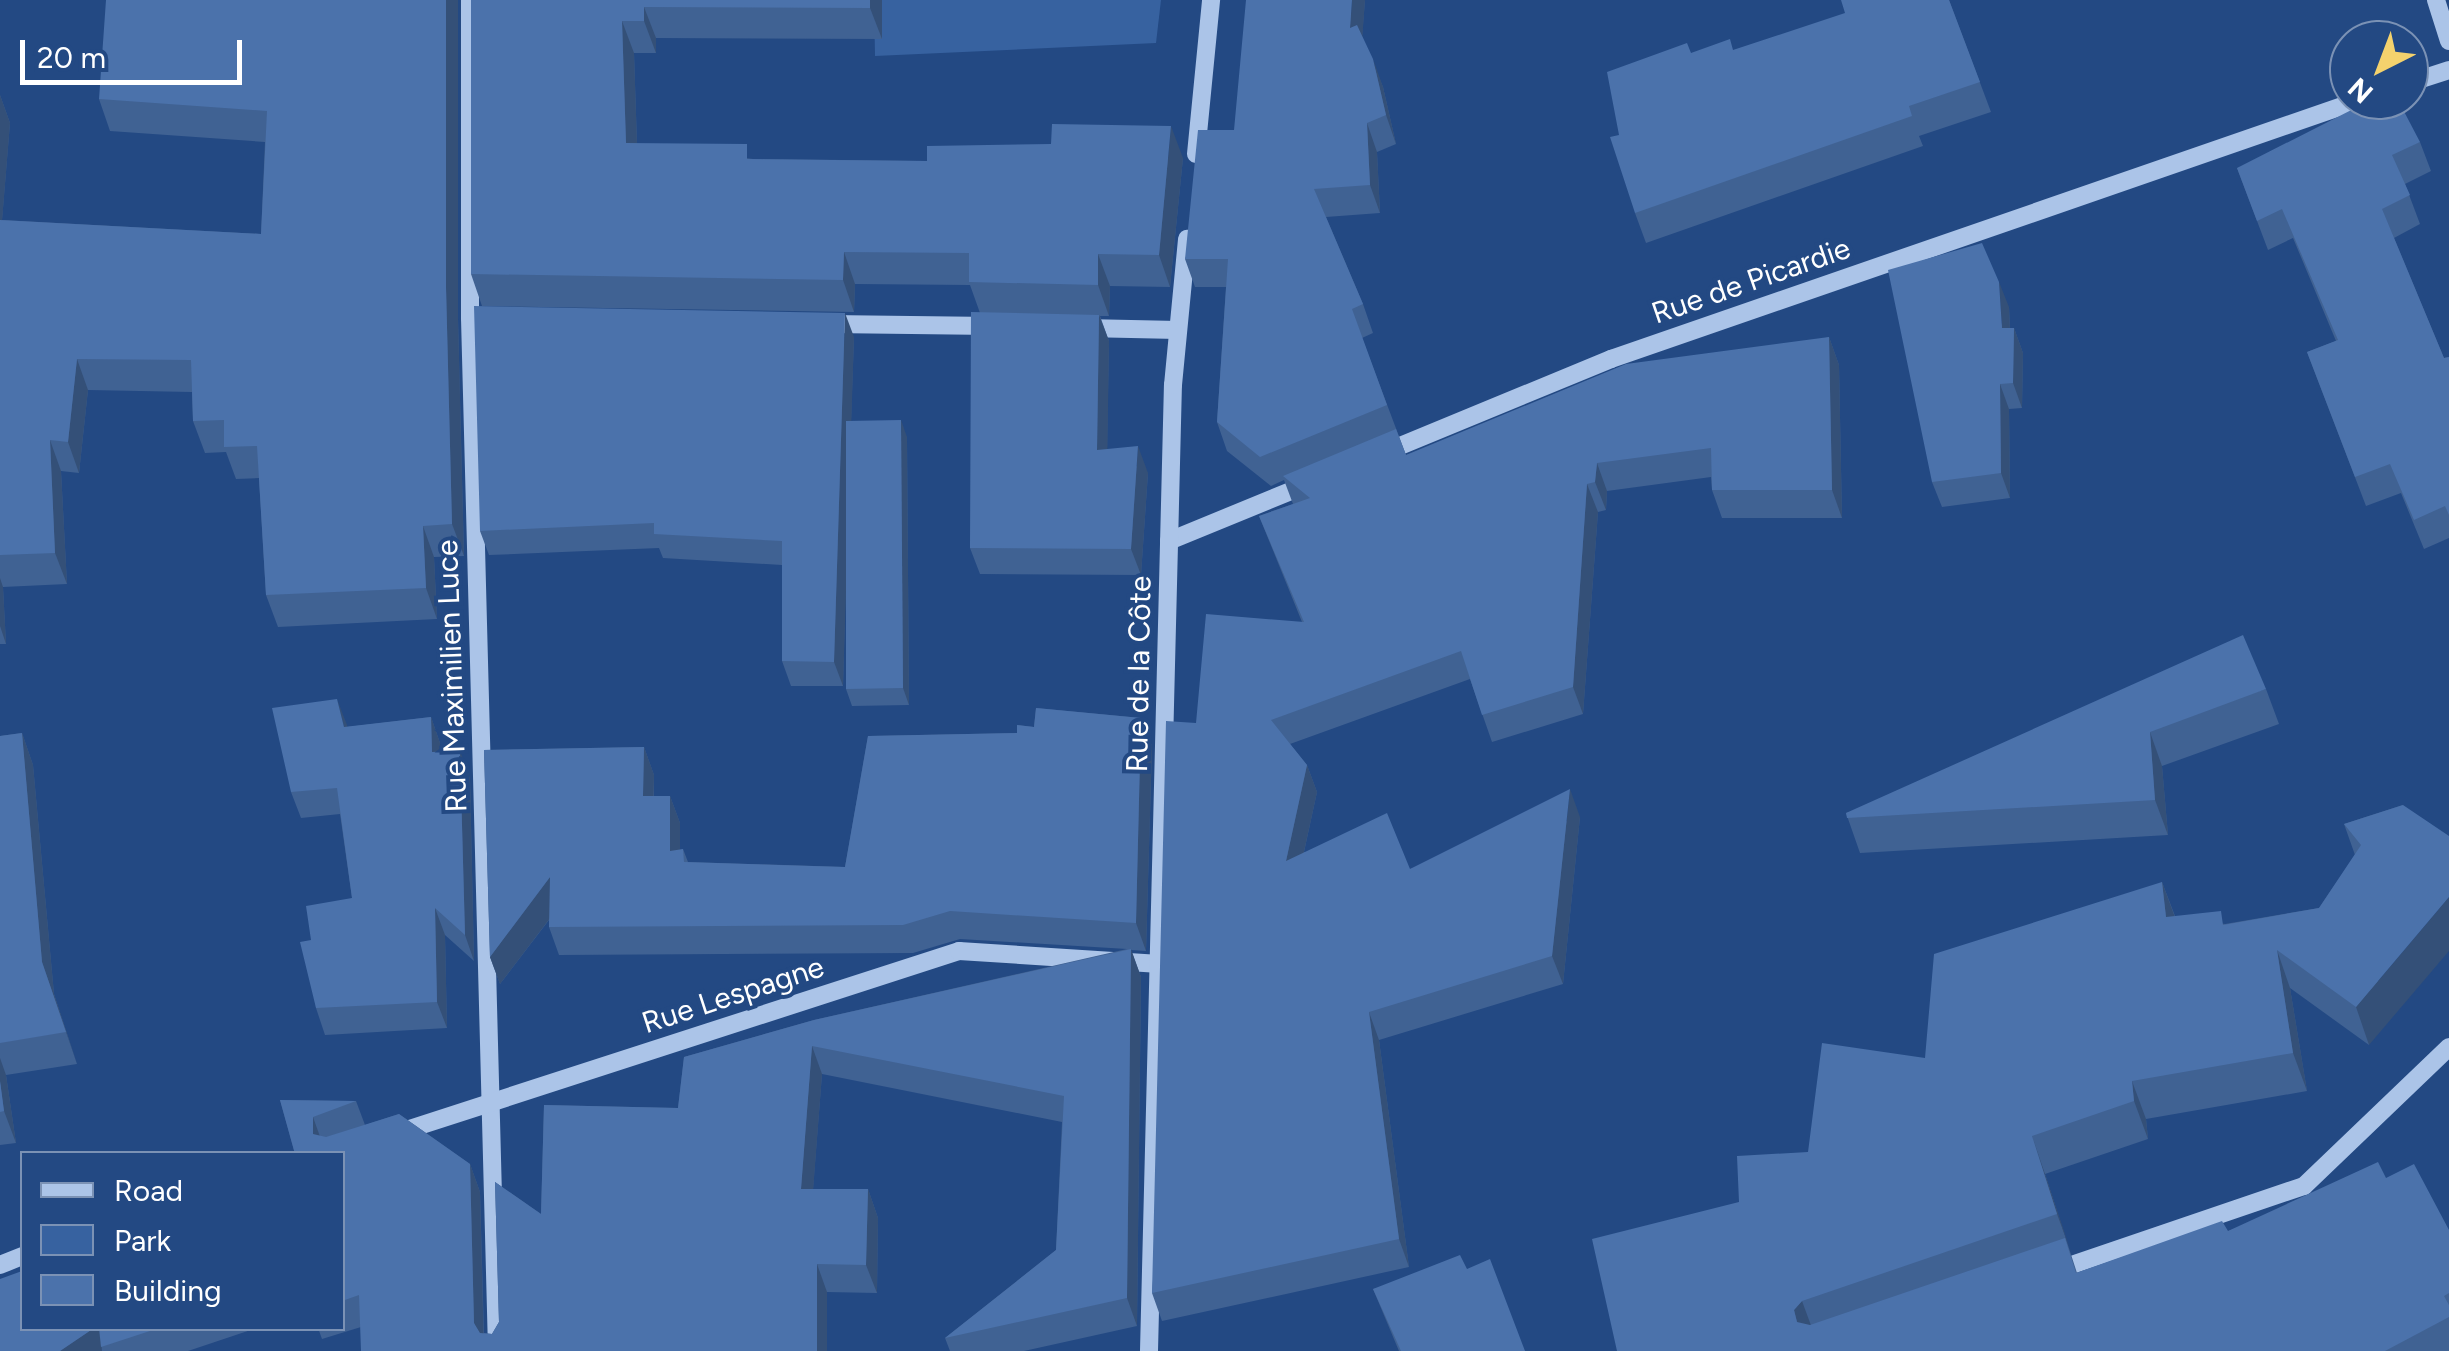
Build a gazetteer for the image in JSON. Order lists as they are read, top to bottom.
{
  "streets": {
    "street": [
      "Rue de Picardie",
      "Rue de la Côte",
      "Rue Maximilien Luce",
      "Rue Lespagne"
    ]
  },
  "crossings": [
    ["Rue de la Côte", "Rue Lespagne"],
    ["Rue Maximilien Luce", "Rue Lespagne"]
  ],
  "legend": ["Road", "Park", "Building"],
  "scale_bar": "20 m",
  "north": "bottom left"
}
